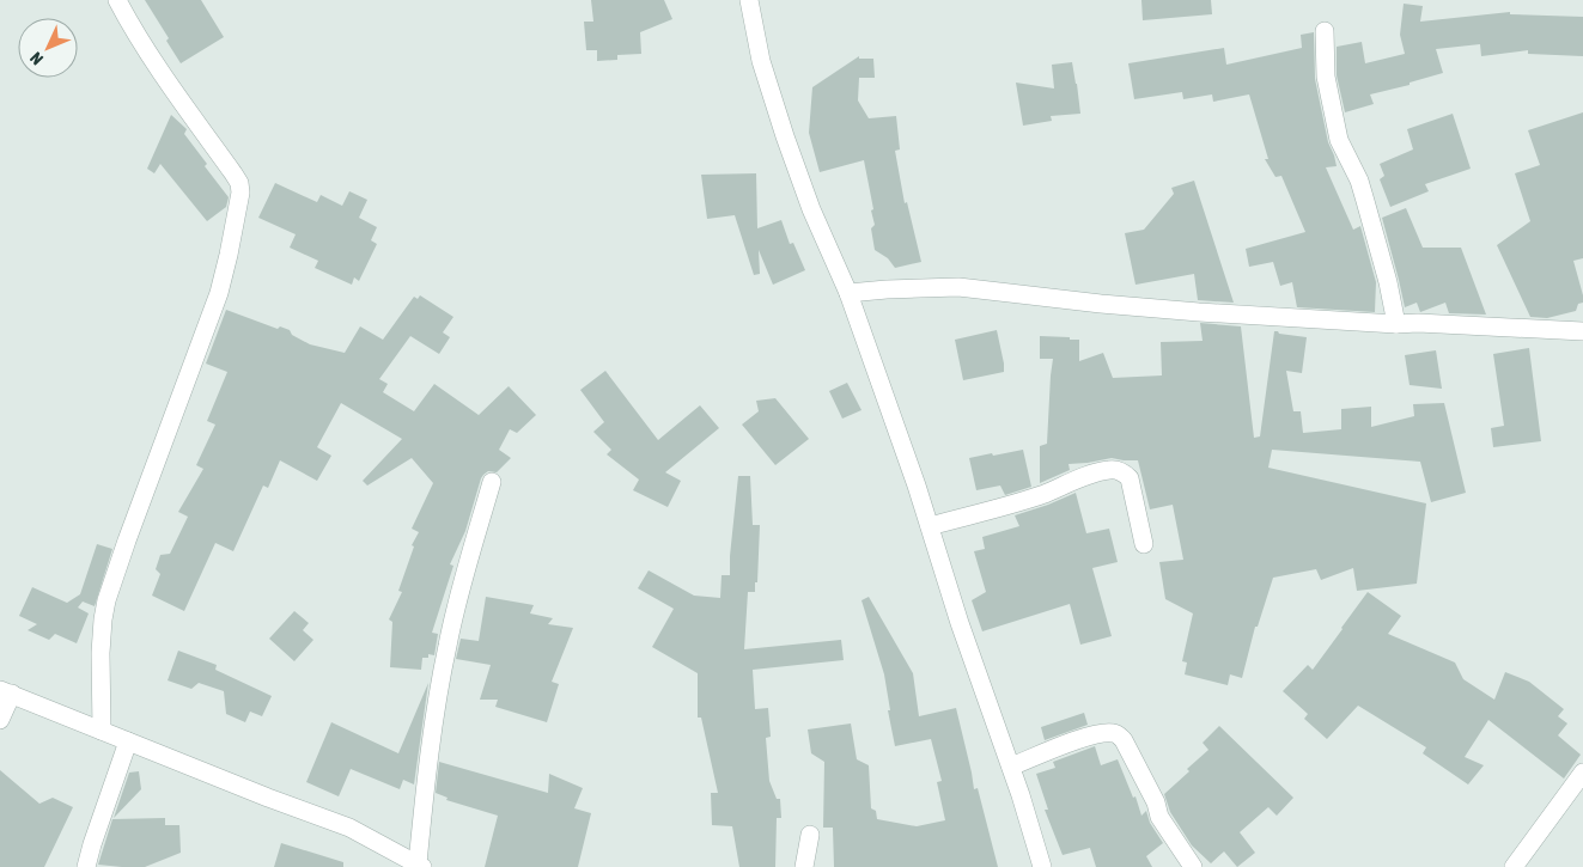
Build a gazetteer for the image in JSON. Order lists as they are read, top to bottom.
{
  "north": "bottom left"
}
